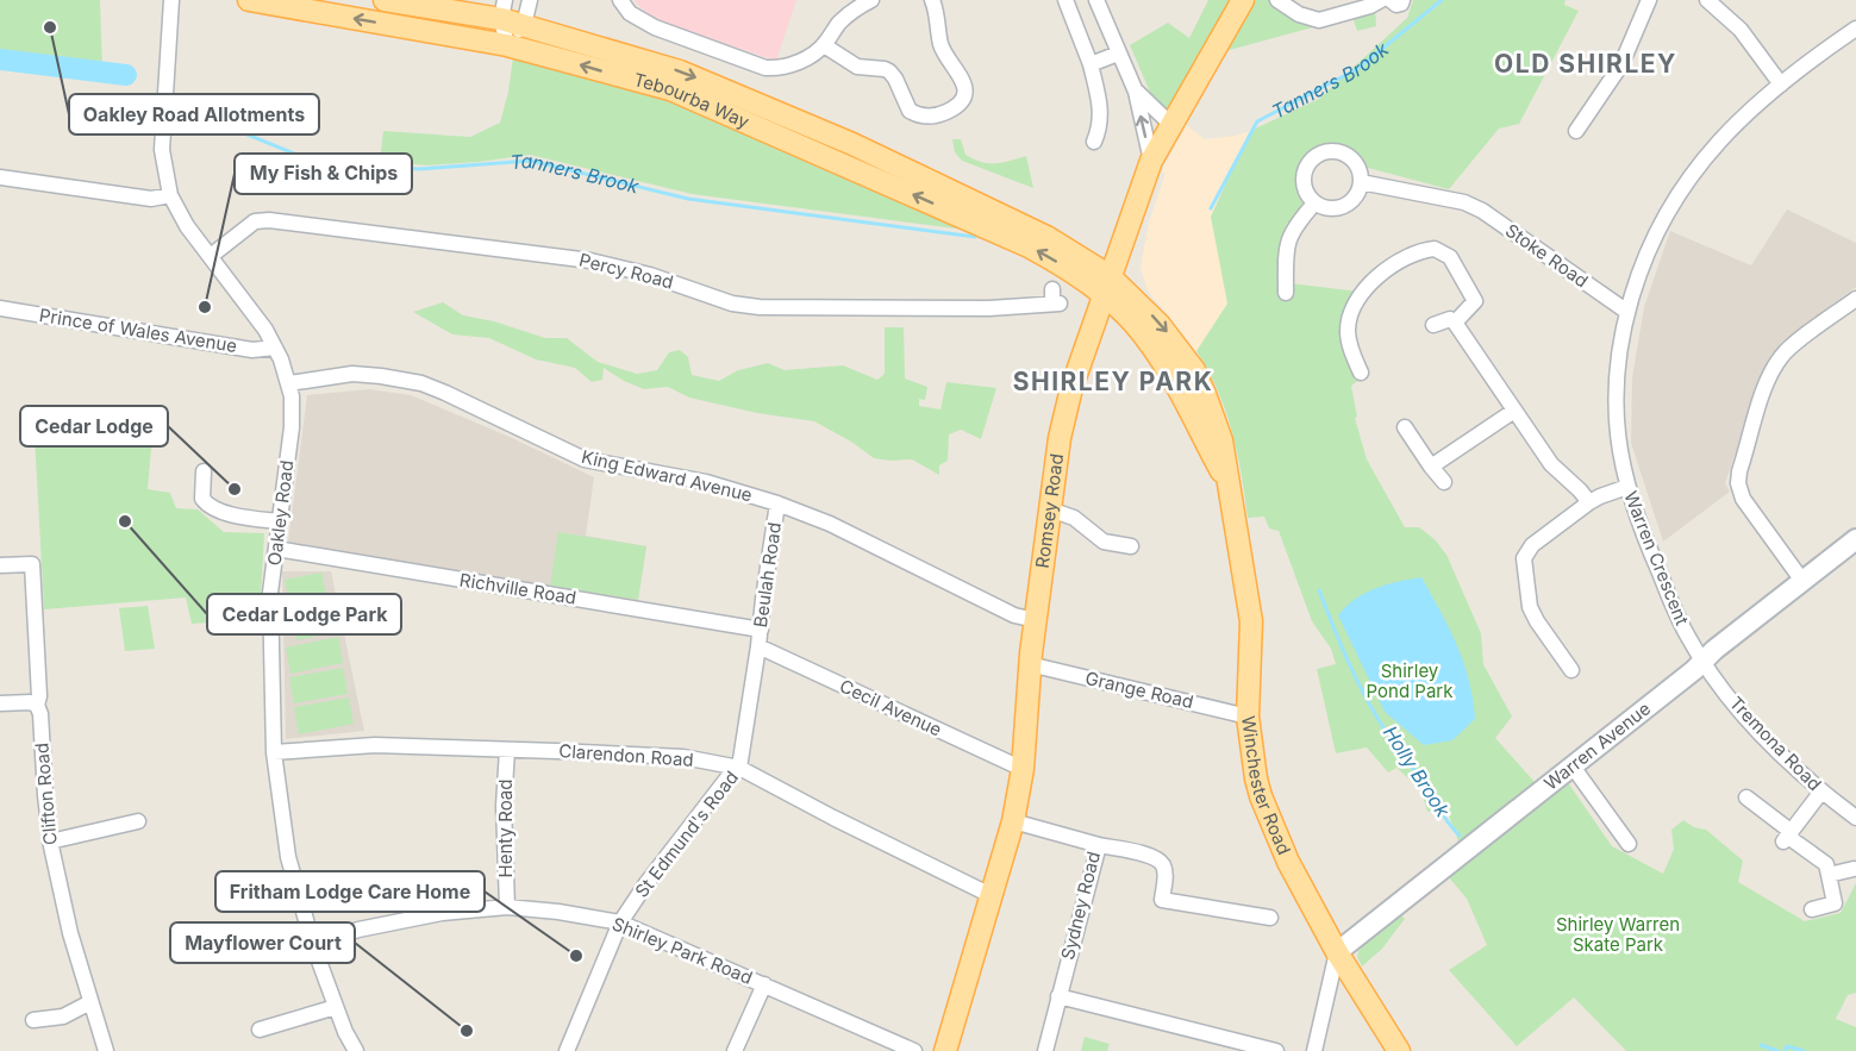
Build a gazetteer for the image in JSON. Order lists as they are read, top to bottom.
{
  "streets": {
    "main road": ["Tebourba Way", "Romsey Road", "Winchester Road"],
    "street": [
      "Stoke Road",
      "Percy Road",
      "Prince of Wales Avenue",
      "King Edward Avenue",
      "Oakley Road",
      "Warren Crescent",
      "Beulah Road",
      "Richville Road",
      "Grange Road",
      "Cecil Avenue",
      "Tremona Road",
      "Warren Avenue",
      "Clarendon Road",
      "Clifton Road",
      "Henty Road",
      "St Edmund's Road",
      "Sydney Road",
      "Shirley Park Road"
    ]
  },
  "crossings": [
    ["Tebourba Way", "Romsey Road"],
    ["Tebourba Way", "Winchester Road"],
    ["Stoke Road", "Warren Crescent"],
    ["Percy Road", "Oakley Road"],
    ["Prince of Wales Avenue", "Oakley Road"],
    ["King Edward Avenue", "Romsey Road"],
    ["King Edward Avenue", "Oakley Road"],
    ["King Edward Avenue", "Beulah Road"],
    ["Romsey Road", "Grange Road"],
    ["Romsey Road", "Cecil Avenue"],
    ["Romsey Road", "Clarendon Road"],
    ["Romsey Road", "Winchester Road"],
    ["Romsey Road", "Sydney Road"],
    ["Oakley Road", "Richville Road"],
    ["Oakley Road", "Clarendon Road"],
    ["Oakley Road", "Shirley Park Road"],
    ["Warren Crescent", "Tremona Road"],
    ["Warren Crescent", "Warren Avenue"],
    ["Beulah Road", "Richville Road"],
    ["Beulah Road", "Cecil Avenue"],
    ["Beulah Road", "St Edmund's Road"],
    ["Grange Road", "Winchester Road"],
    ["Cecil Avenue", "St Edmund's Road"],
    ["Tremona Road", "Warren Avenue"],
    ["Warren Avenue", "Winchester Road"],
    ["Clarendon Road", "Henty Road"],
    ["Clarendon Road", "St Edmund's Road"],
    ["Henty Road", "Shirley Park Road"],
    ["St Edmund's Road", "Shirley Park Road"]
  ],
  "districts": ["OLD SHIRLEY", "SHIRLEY PARK"],
  "water": ["Tanners Brook", "Holly Brook"],
  "parks": ["Shirley Pond Park", "Shirley Warren Skate Park"],
  "places": [
    "Oakley Road Allotments",
    "My Fish & Chips",
    "Cedar Lodge",
    "Cedar Lodge Park",
    "Fritham Lodge Care Home",
    "Mayflower Court"
  ]
}
